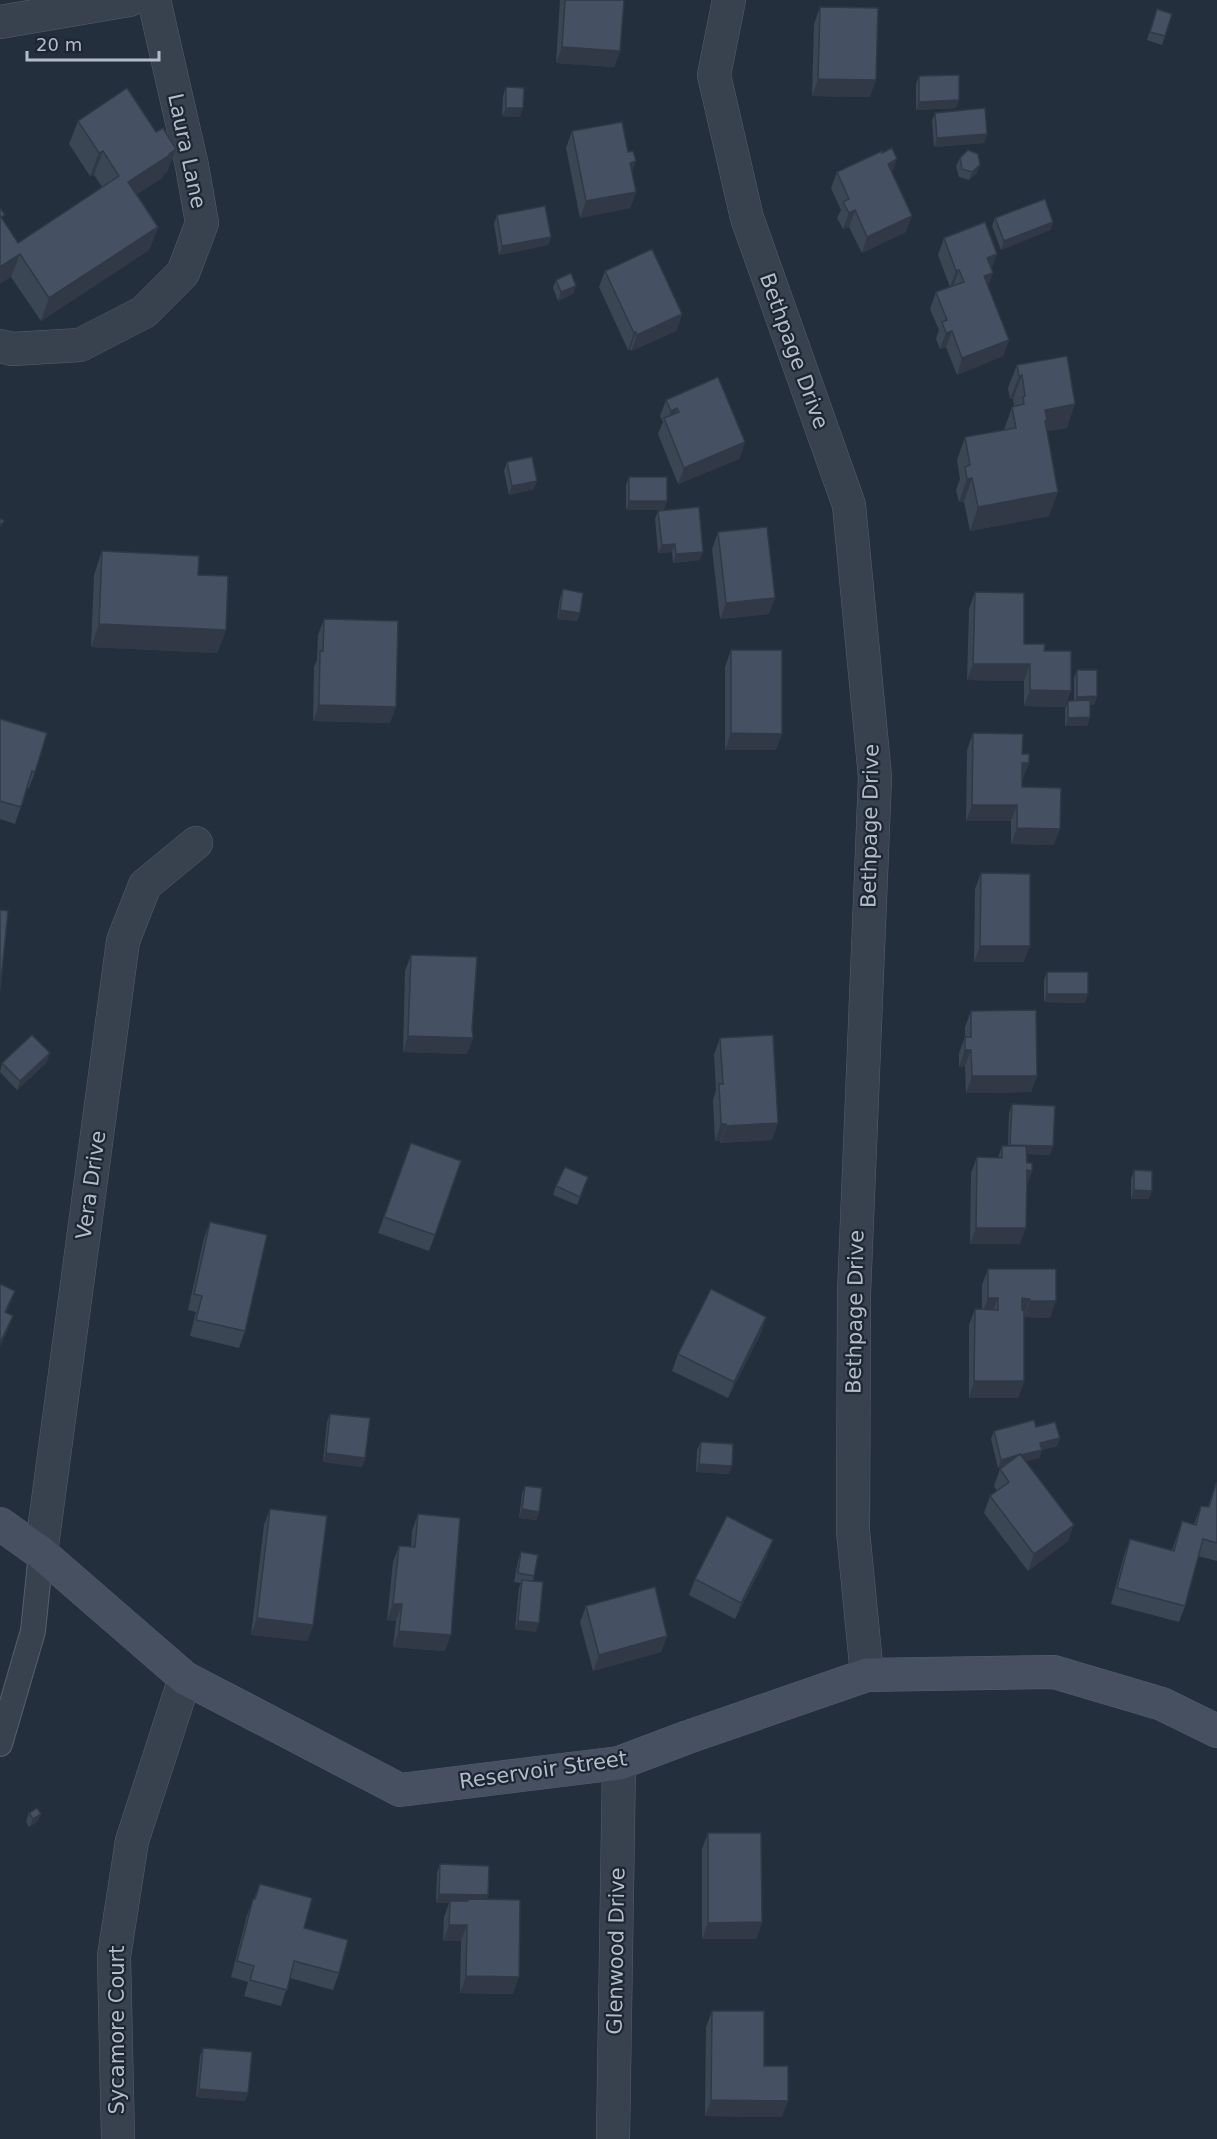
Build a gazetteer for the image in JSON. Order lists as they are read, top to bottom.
{
  "streets": {
    "street": [
      "Laura Lane",
      "Bethpage Drive",
      "Vera Drive",
      "Reservoir Street",
      "Glenwood Drive",
      "Sycamore Court"
    ]
  },
  "crossings": [
    ["Bethpage Drive", "Reservoir Street"],
    ["Vera Drive", "Reservoir Street"],
    ["Reservoir Street", "Glenwood Drive"],
    ["Reservoir Street", "Sycamore Court"]
  ],
  "scale_bar": "20 m"
}
